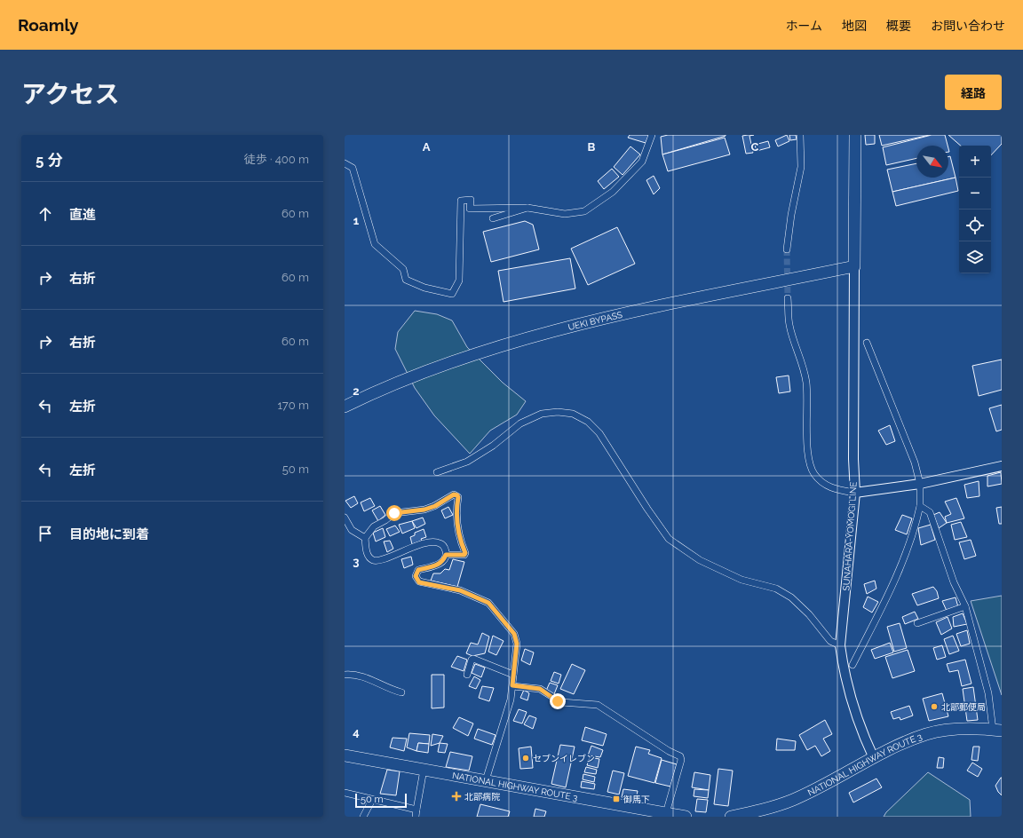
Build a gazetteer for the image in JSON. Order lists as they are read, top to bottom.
{
  "streets": {
    "highway": ["UEKI BYPASS", "NATIONAL HIGHWAY ROUTE 3"],
    "main road": ["SUNAHARA-YOMOGI LINE"]
  },
  "crossings": [
    ["UEKI BYPASS", "SUNAHARA-YOMOGI LINE"],
    ["SUNAHARA-YOMOGI LINE", "NATIONAL HIGHWAY ROUTE 3"]
  ],
  "places": {
    "other": ["北部郵便局", "セブンイレブン"],
    "health": ["北部病院"],
    "transit": ["御馬下"]
  },
  "scale_bar": "50 m",
  "north": "bottom right",
  "page": {
    "header": "Roamly",
    "nav": [
      "ホーム",
      "地図",
      "概要",
      "お問い合わせ"
    ],
    "title": "アクセス",
    "buttons": "経路",
    "heading": ["5 分", "徒歩 · 400 m"],
    "map_buttons": ["+", "−"],
    "list": [
      ["直進", "60 m"],
      ["右折", "60 m"],
      ["右折", "60 m"],
      ["左折", "170 m"],
      ["左折", "50 m"],
      "目的地に到着"
    ],
    "scale": "50 m"
  },
  "grid": {
    "columns": ["A", "B", "C"],
    "rows": [
      "1",
      "2",
      "3",
      "4"
    ]
  }
}
